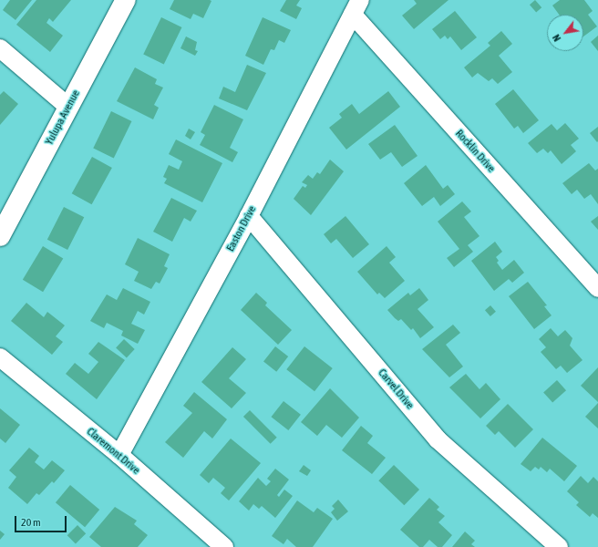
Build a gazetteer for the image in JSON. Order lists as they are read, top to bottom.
{
  "streets": {
    "street": [
      "Yulupa Avenue",
      "Rocklin Drive",
      "Easton Drive",
      "Carvel Drive",
      "Claremont Drive"
    ]
  },
  "crossings": [
    ["Rocklin Drive", "Easton Drive"],
    ["Easton Drive", "Carvel Drive"],
    ["Easton Drive", "Claremont Drive"]
  ],
  "scale_bar": "20 m",
  "north": "bottom left"
}
